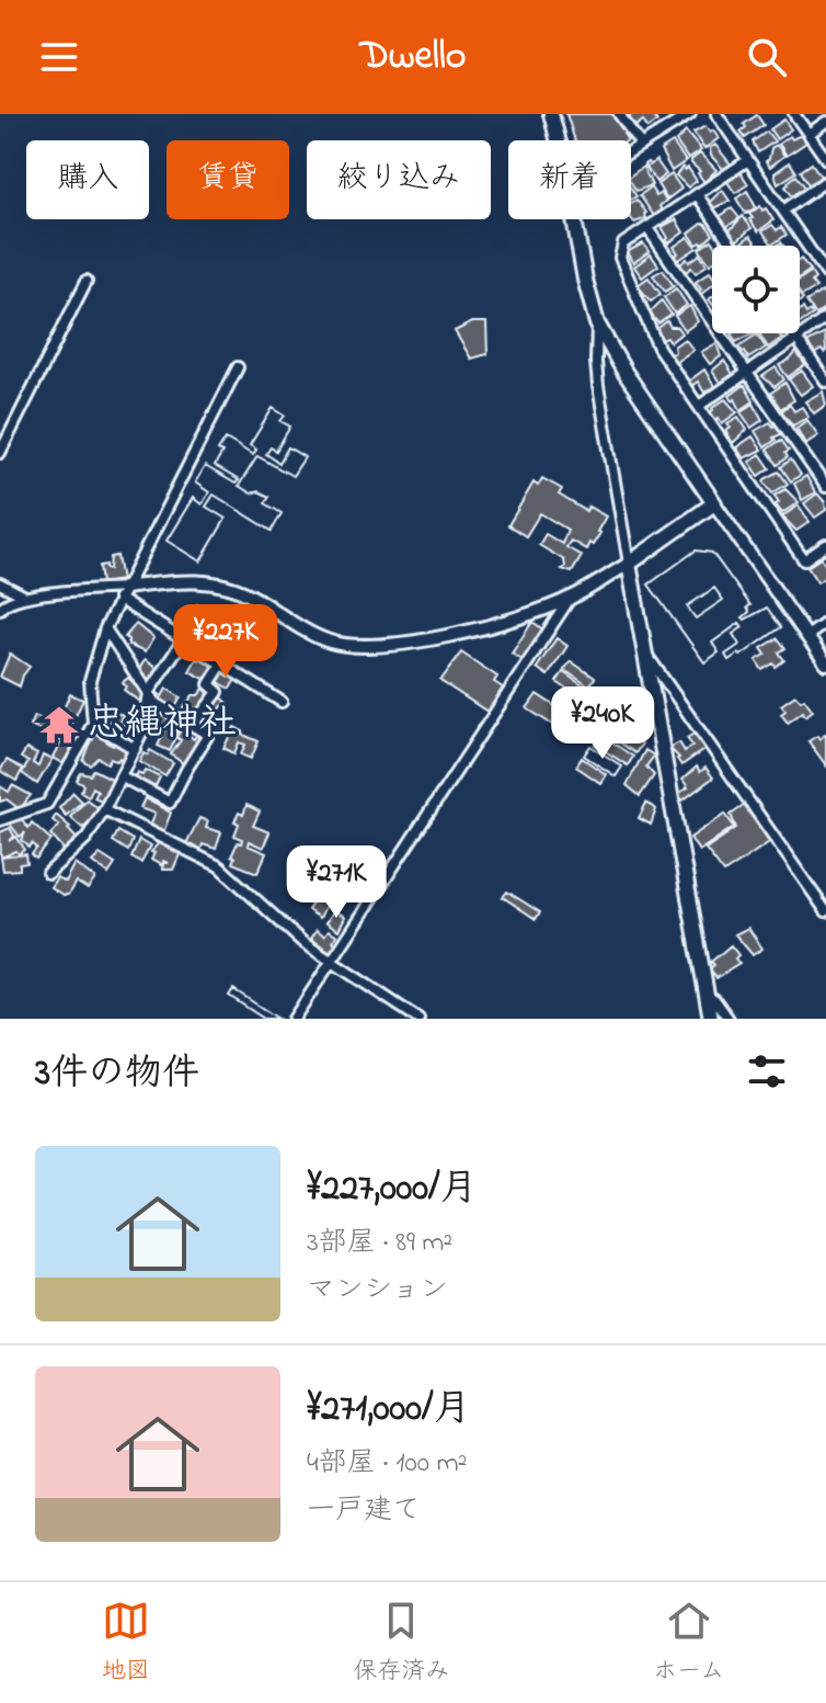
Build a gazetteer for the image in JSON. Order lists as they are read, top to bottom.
{
  "places": {
    "temple": ["忠縄神社"]
  },
  "page": {
    "header": "Dwello",
    "chip": [
      "購入",
      "賃貸",
      "絞り込み",
      "新着"
    ],
    "price": ["¥227K", "¥240K", "¥271K"],
    "heading": "3件の物件",
    "list": [
      {
        "name": "¥227,000/月",
        "note": "3部屋 · 89 m² · マンション"
      },
      {
        "name": "¥271,000/月",
        "note": "4部屋 · 100 m² · 一戸建て"
      }
    ],
    "tabs": ["地図", "保存済み", "ホーム"]
  }
}
